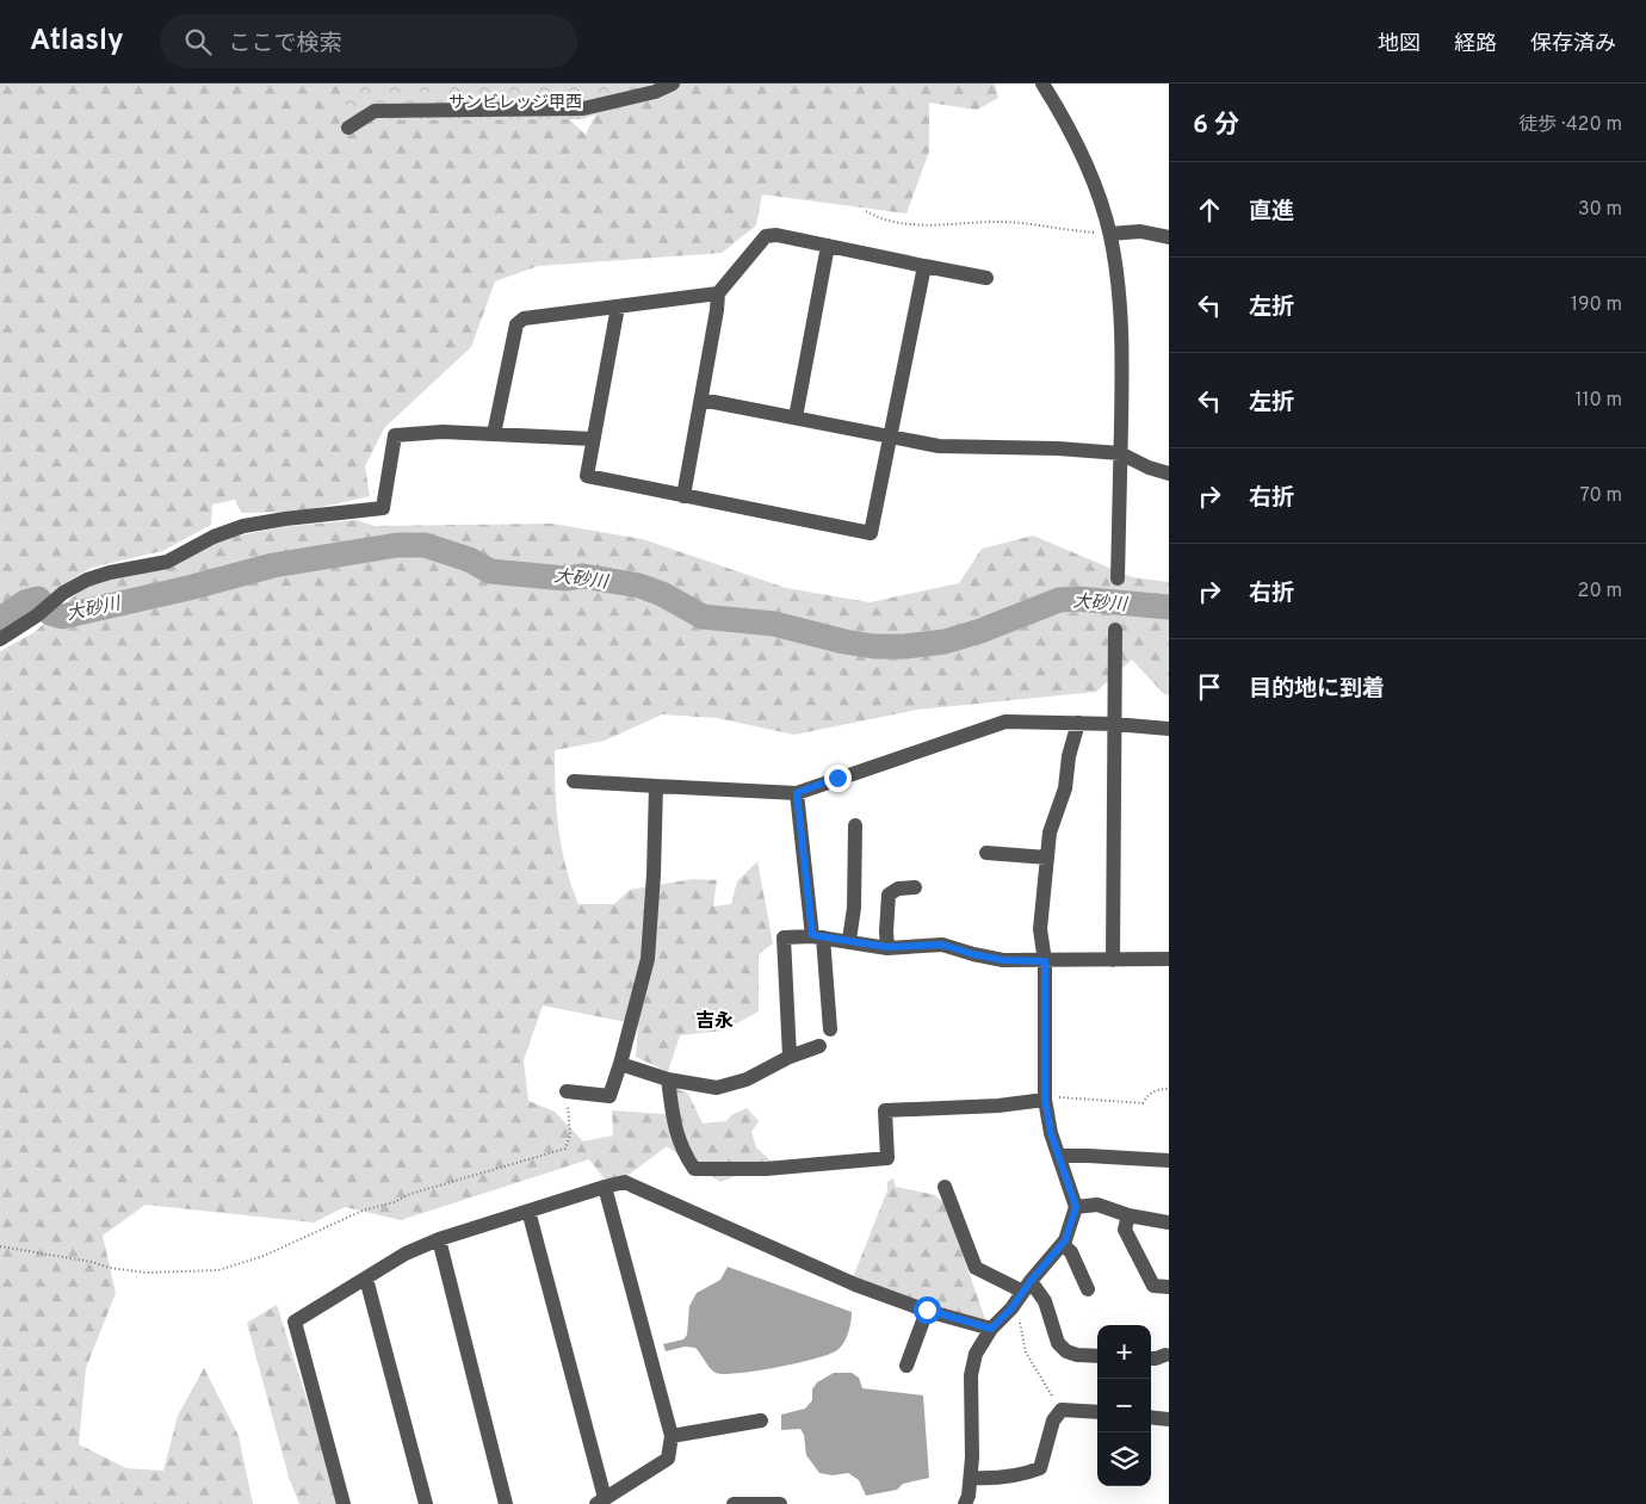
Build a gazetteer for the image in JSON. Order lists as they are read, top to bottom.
{
  "districts": ["吉永"],
  "water": ["大砂川"],
  "parks": ["サンビレッジ甲西"],
  "page": {
    "header": "Atlasly",
    "search": "ここで検索",
    "nav": ["地図", "経路", "保存済み"],
    "heading": ["6 分", "徒歩 · 420 m"],
    "list": [
      ["直進", "30 m"],
      ["左折", "190 m"],
      ["左折", "110 m"],
      ["右折", "70 m"],
      ["右折", "20 m"],
      "目的地に到着"
    ],
    "map_buttons": ["+", "−"]
  }
}
